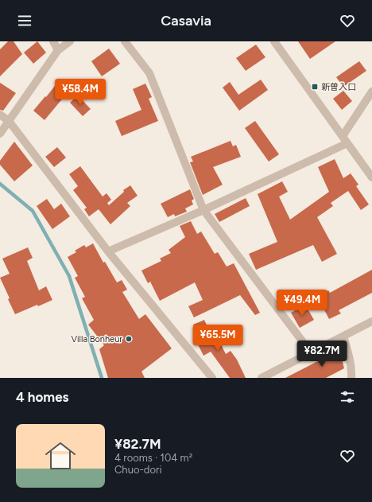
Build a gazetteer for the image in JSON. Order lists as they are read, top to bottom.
{
  "places": {
    "transit": ["新曽入口"],
    "other": ["Villa Bonheur"]
  },
  "page": {
    "header": "Casavia",
    "price": [
      "¥58.4M",
      "¥49.4M",
      "¥65.5M",
      "¥82.7M"
    ],
    "heading": "4 homes",
    "list": [
      {
        "name": "¥82.7M",
        "note": "4 rooms · 104 m² · Chuo-dori"
      }
    ]
  }
}
